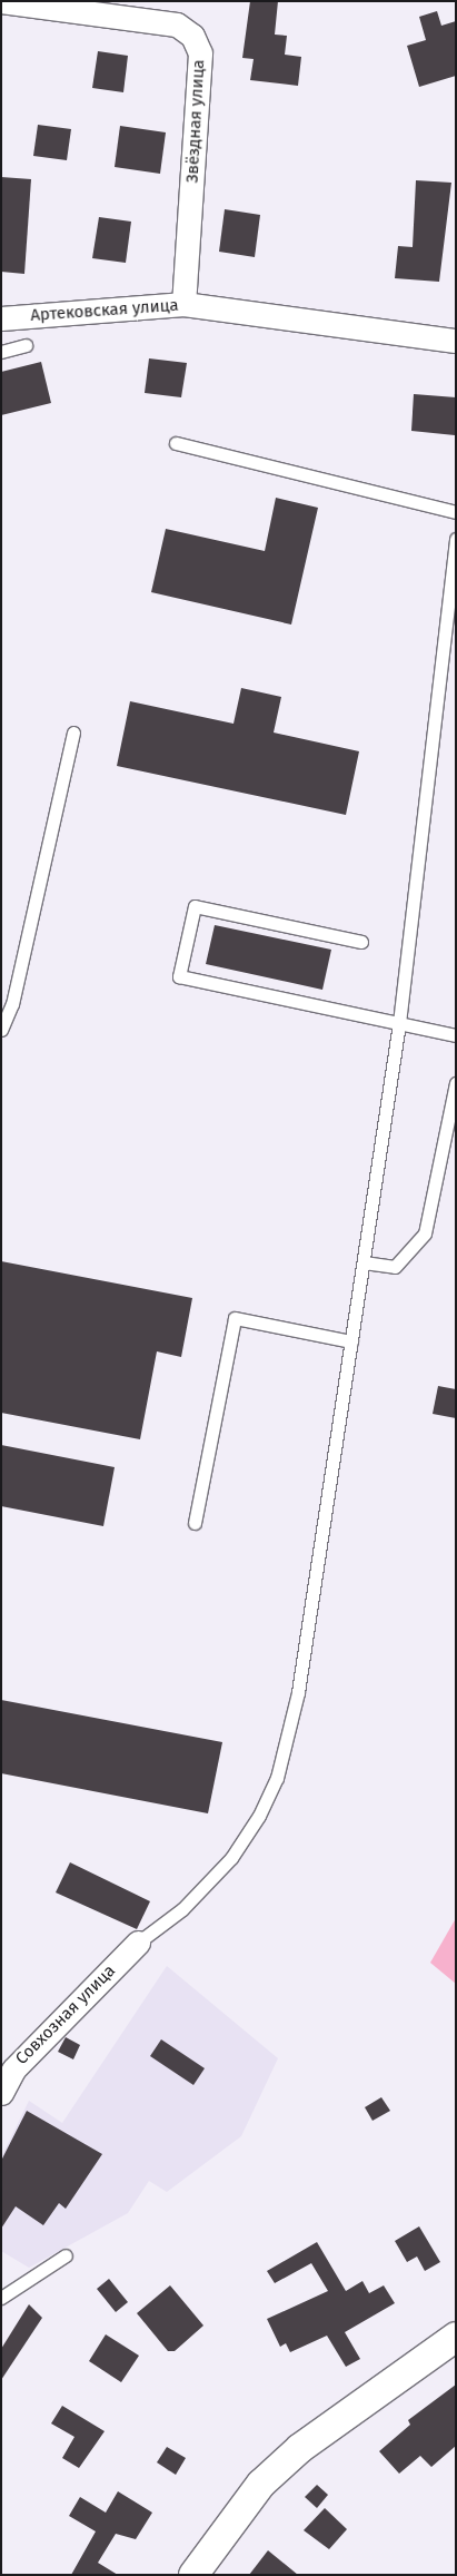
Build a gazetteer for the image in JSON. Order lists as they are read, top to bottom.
{
  "streets": {
    "street": ["Звёздная улица", "Артековская улица", "Совхозная улица"]
  },
  "crossings": [
    ["Звёздная улица", "Артековская улица"]
  ]
}
